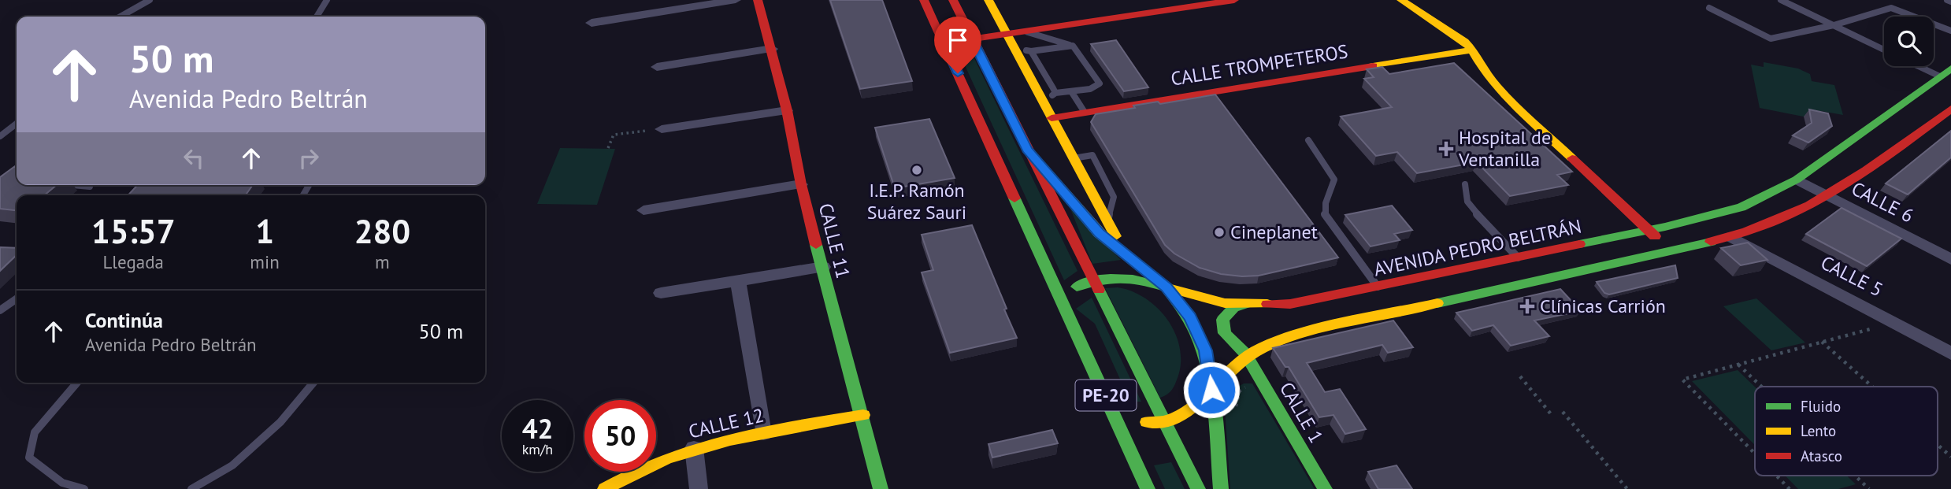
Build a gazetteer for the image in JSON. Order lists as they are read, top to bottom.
{
  "streets": {
    "main road": [
      "CALLE TROMPETEROS",
      "CALLE 11",
      "AVENIDA PEDRO BELTRÁN",
      "PE-20",
      "CALLE 1",
      "CALLE 12"
    ],
    "street": ["CALLE 6", "CALLE 5"]
  },
  "crossings": [
    ["CALLE 6", "AVENIDA PEDRO BELTRÁN"],
    ["CALLE 11", "CALLE 12"],
    ["AVENIDA PEDRO BELTRÁN", "PE-20"],
    ["AVENIDA PEDRO BELTRÁN", "CALLE 1"]
  ],
  "places": {
    "health": ["Hospital de Ventanilla", "Clínicas Carrión"],
    "other": ["I.E.P. Ramón Suárez Sauri", "Cineplanet"]
  },
  "legend": ["Fluido", "Lento", "Atasco"],
  "page": {
    "turn": ["50 m", "Avenida Pedro Beltrán"],
    "eta": [
      "15:57",
      "Llegada",
      "1",
      "min",
      "280",
      "m"
    ],
    "list": [
      {
        "name": "Continúa",
        "note": "Avenida Pedro Beltrán",
        "value": "50 m"
      }
    ],
    "speed": "42 km/h",
    "limit": "50"
  }
}
